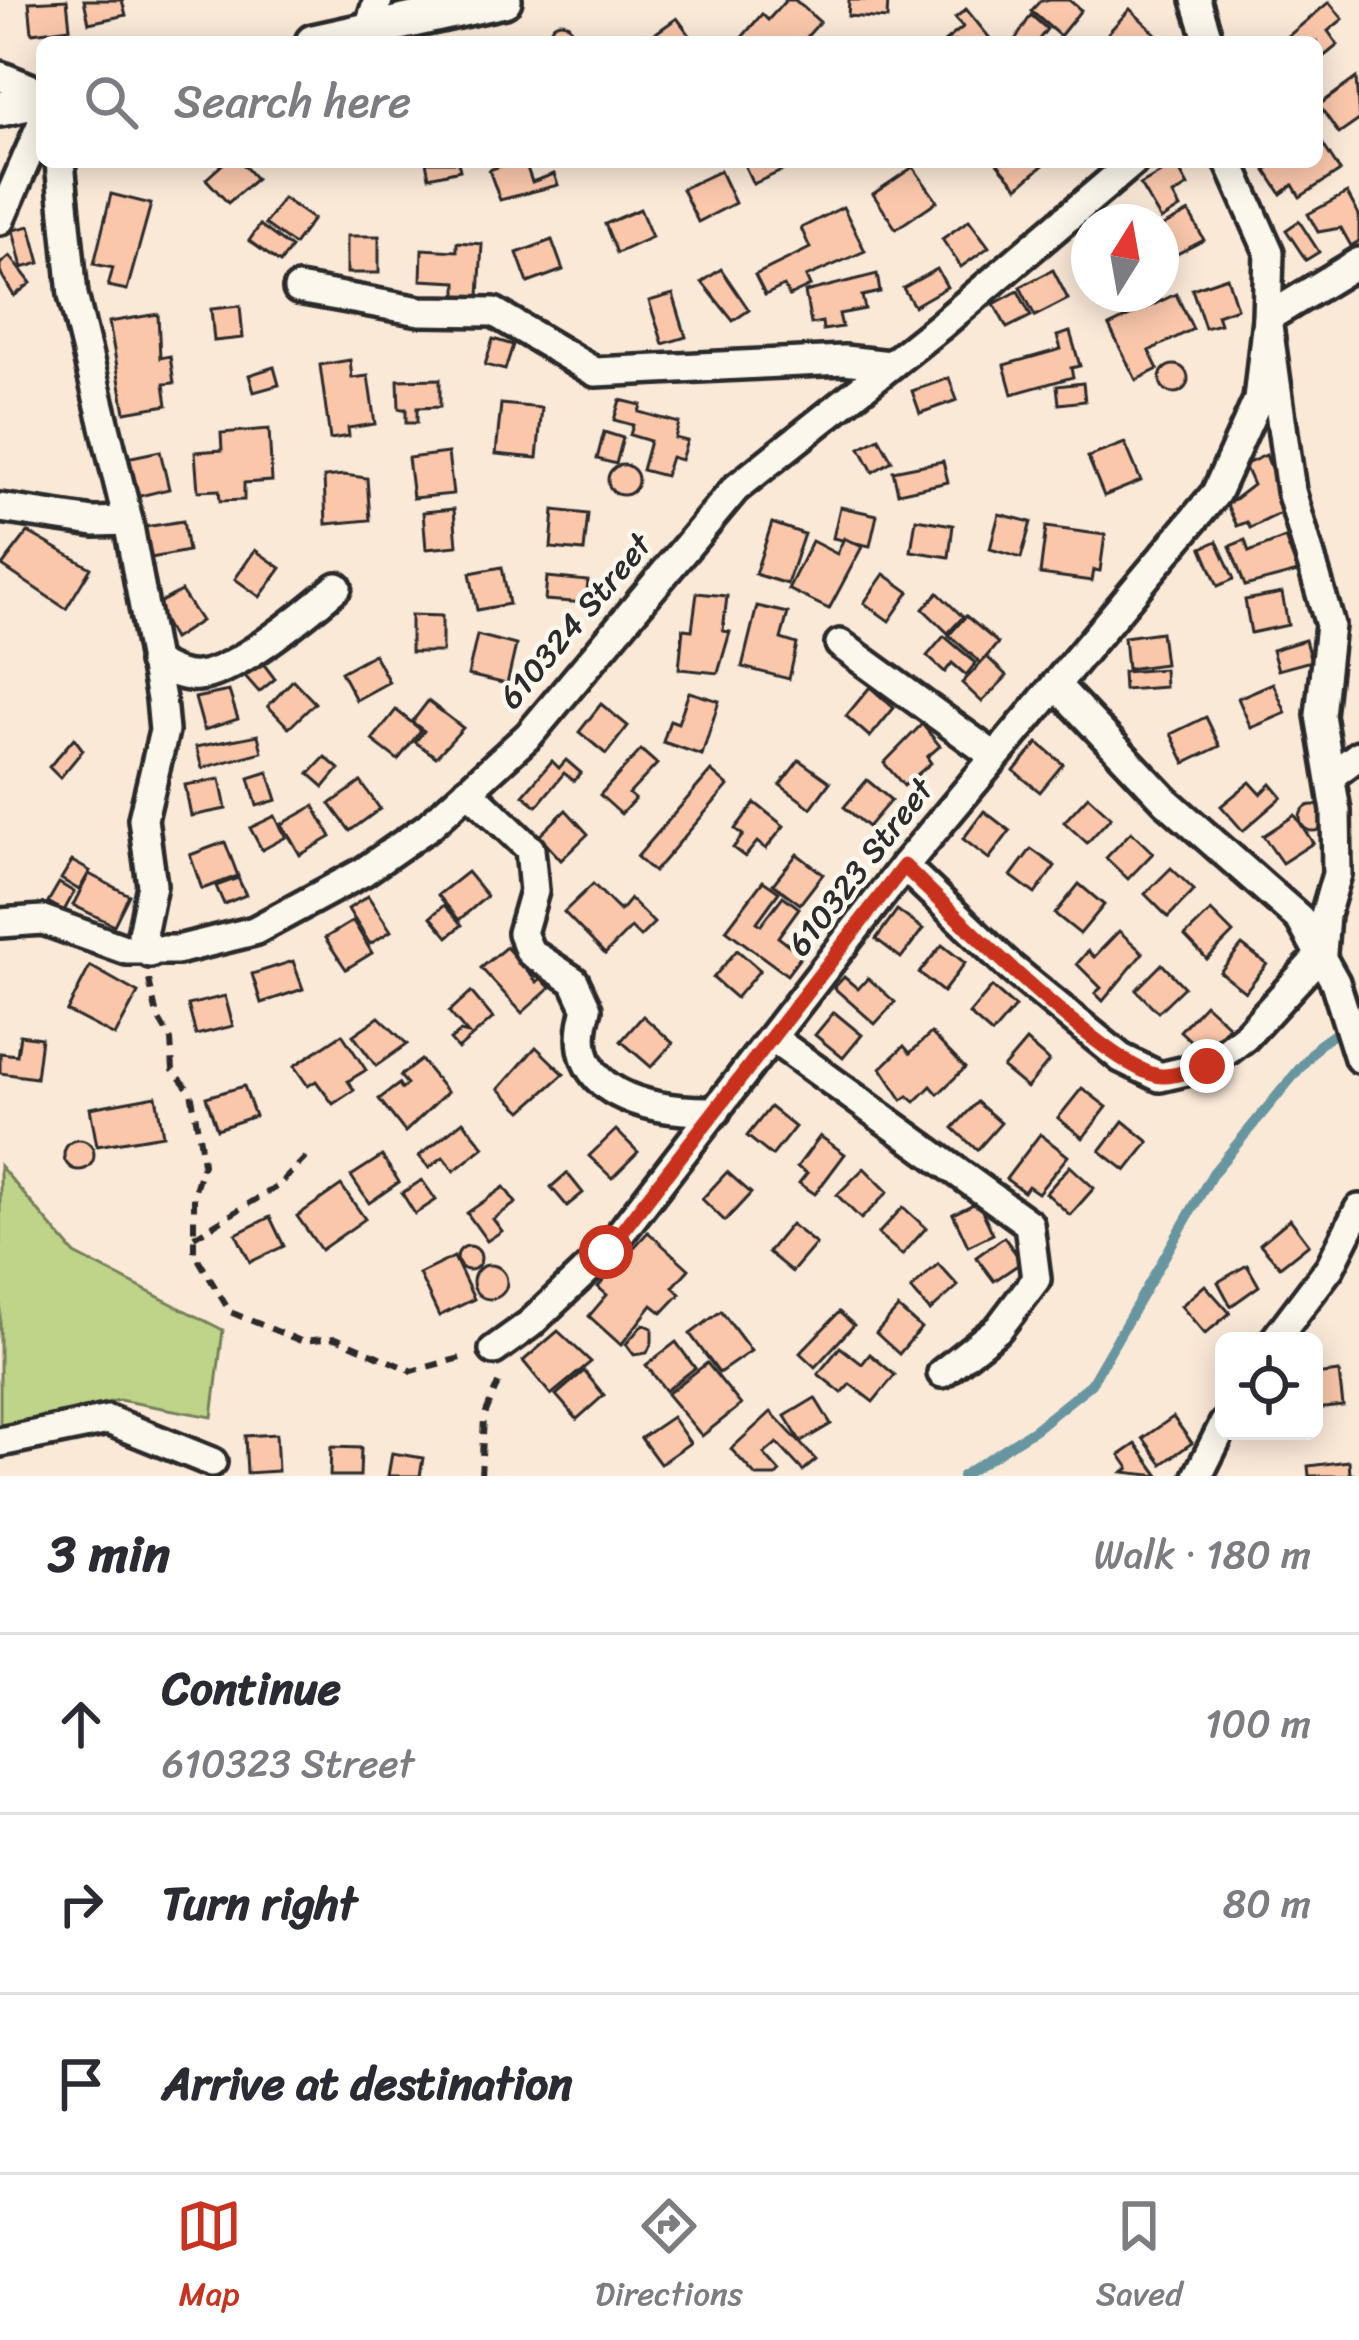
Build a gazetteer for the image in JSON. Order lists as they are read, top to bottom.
{
  "streets": {
    "street": ["610324 Street", "610323 Street"]
  },
  "north": "top",
  "page": {
    "search": "Search here",
    "heading": ["3 min", "Walk · 180 m"],
    "list": [
      ["Continue", "610323 Street", "100 m"],
      ["Turn right", "80 m"],
      "Arrive at destination"
    ],
    "nav": ["Map", "Directions", "Saved"]
  }
}
